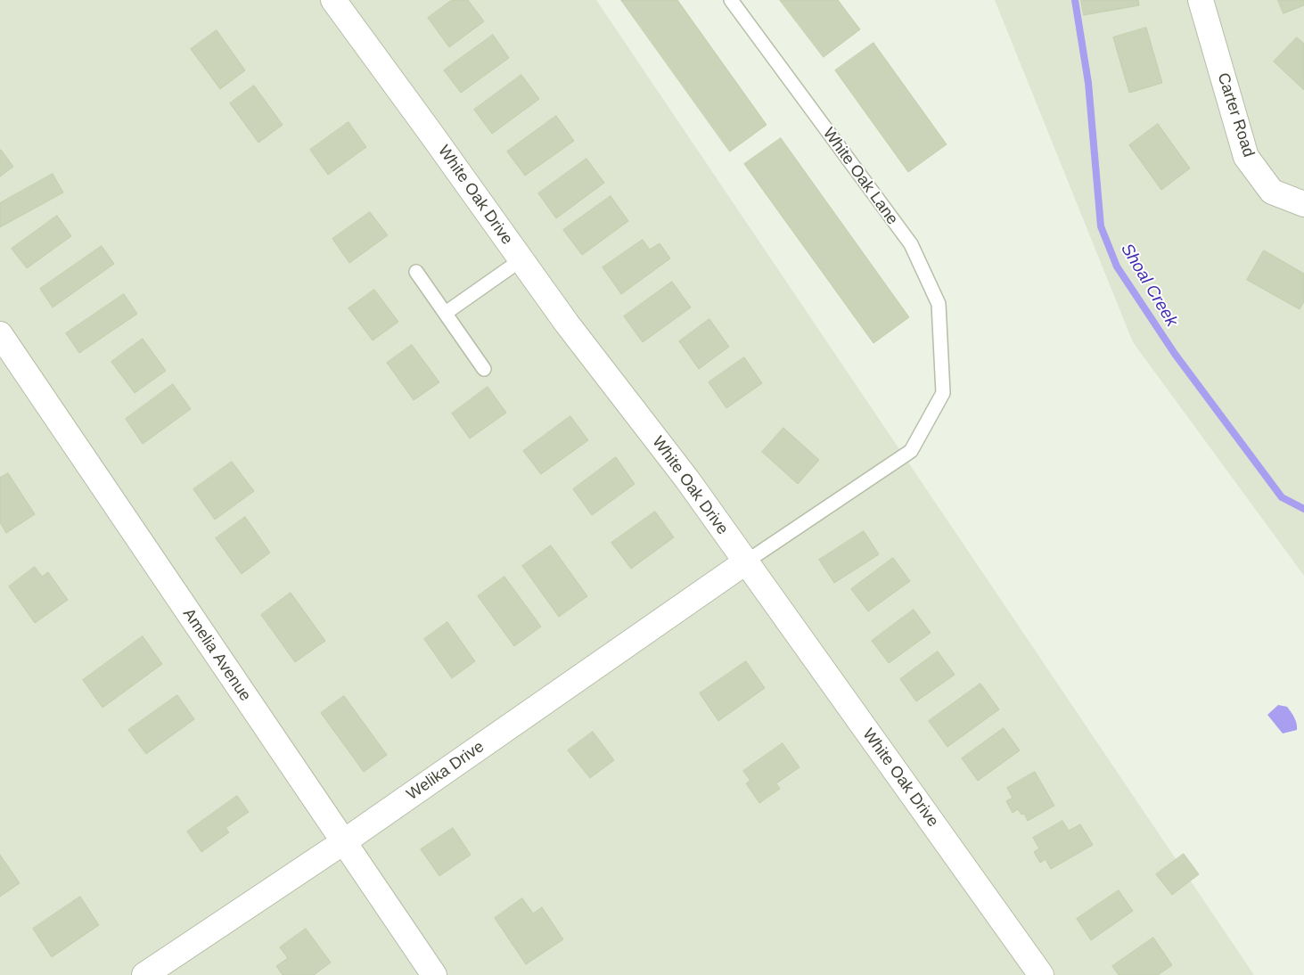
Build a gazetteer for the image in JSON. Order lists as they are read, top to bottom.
{
  "streets": {
    "street": [
      "Carter Road",
      "White Oak Drive",
      "Amelia Avenue",
      "Welika Drive"
    ],
    "lane": ["White Oak Lane"]
  },
  "crossings": [
    ["White Oak Lane", "White Oak Drive"],
    ["White Oak Lane", "Welika Drive"],
    ["White Oak Drive", "Welika Drive"],
    ["Amelia Avenue", "Welika Drive"]
  ],
  "water": ["Shoal Creek"]
}
